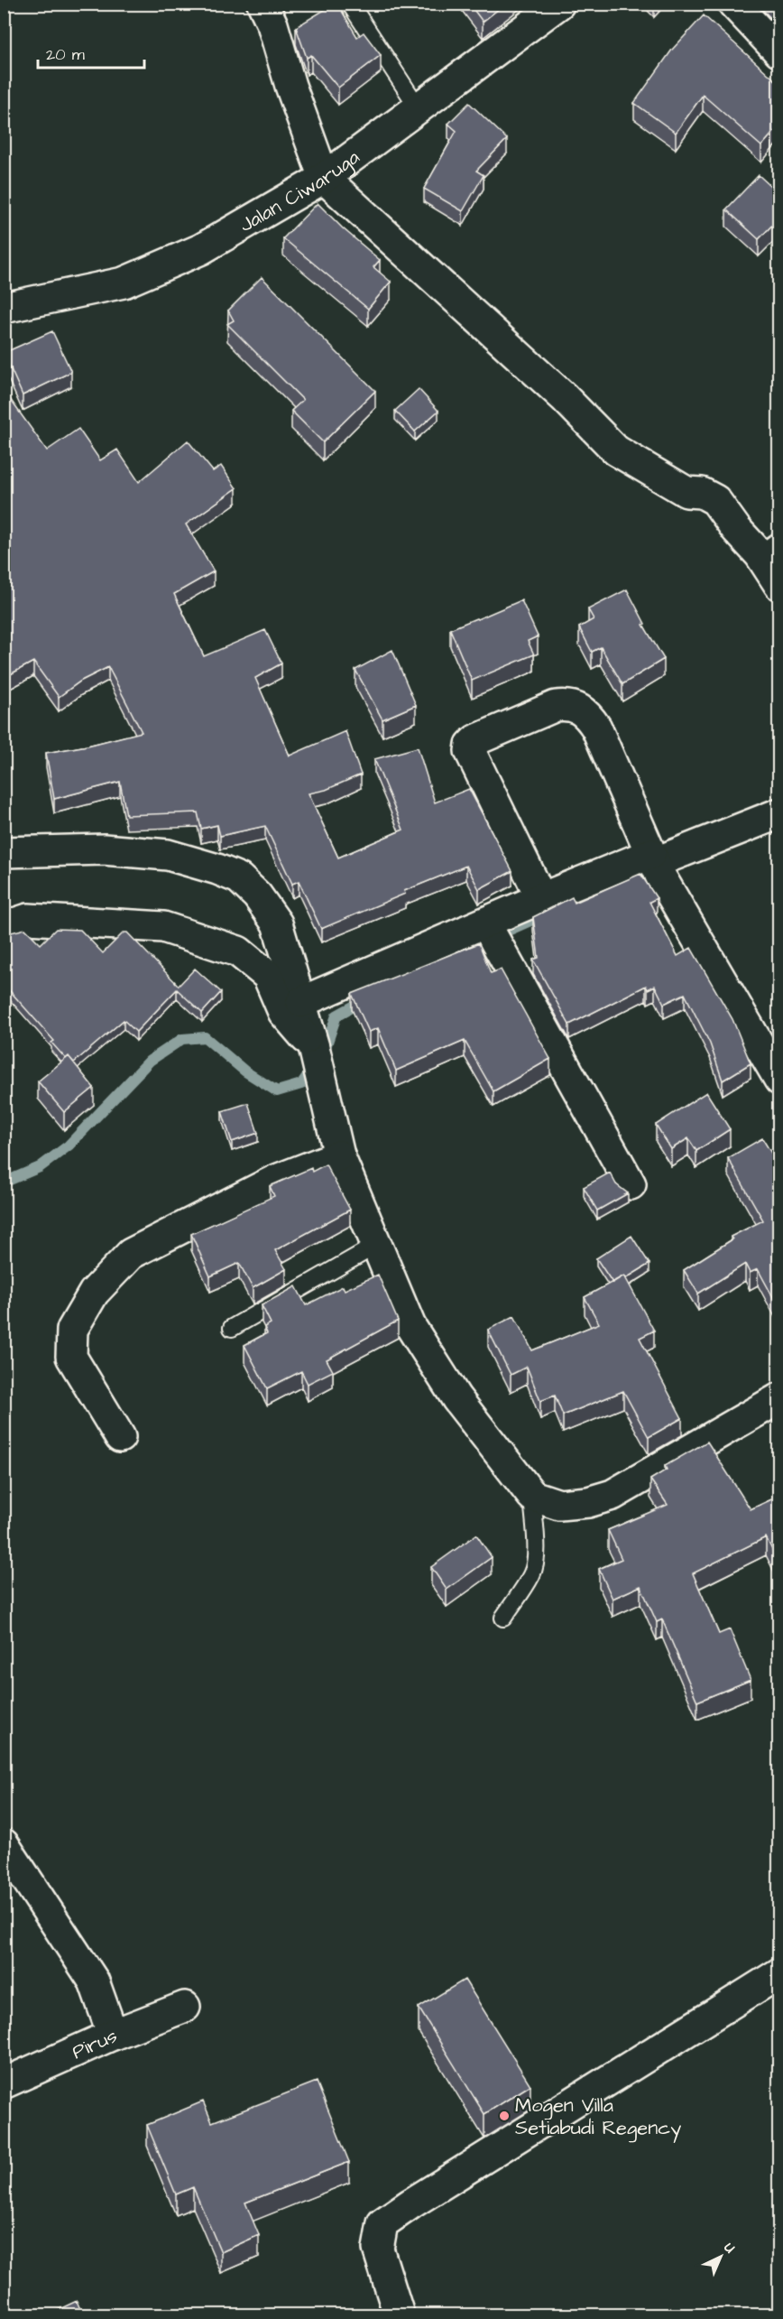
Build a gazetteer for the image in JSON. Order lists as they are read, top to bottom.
{
  "streets": {
    "street": ["Jalan Ciwaruga", "Pirus"]
  },
  "places": ["Mogen Villa Setiabudi Regency"],
  "scale_bar": "20 m",
  "north": "top right"
}
